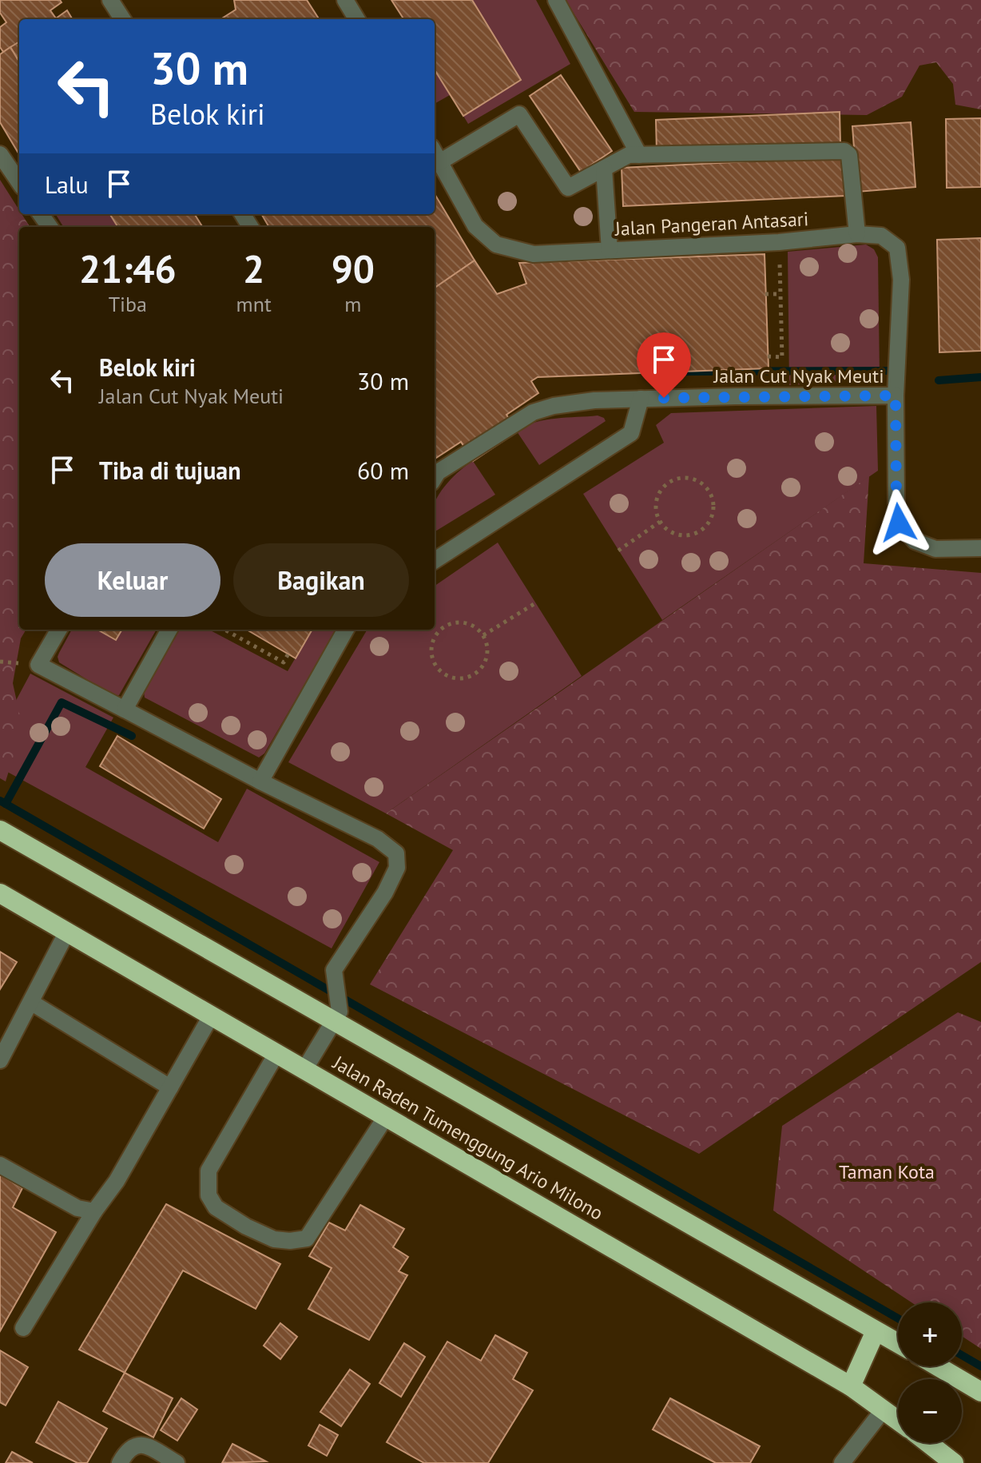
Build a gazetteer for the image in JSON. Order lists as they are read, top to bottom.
{
  "streets": {
    "highway": ["Jalan Raden Tumenggung Ario Milono"],
    "street": ["Jalan Pangeran Antasari", "Jalan Cut Nyak Meuti"]
  },
  "crossings": [
    ["Jalan Pangeran Antasari", "Jalan Cut Nyak Meuti"]
  ],
  "parks": ["Taman Kota"],
  "page": {
    "turn": ["30 m", "Belok kiri"],
    "then": "Lalu",
    "eta": [
      "21:46",
      "Tiba",
      "2",
      "mnt",
      "90",
      "m"
    ],
    "list": [
      {
        "name": "Belok kiri",
        "note": "Jalan Cut Nyak Meuti",
        "value": "30 m"
      },
      {
        "name": "Tiba di tujuan",
        "value": "60 m"
      }
    ],
    "buttons": ["Keluar", "Bagikan"],
    "map_buttons": ["+", "−"]
  }
}
